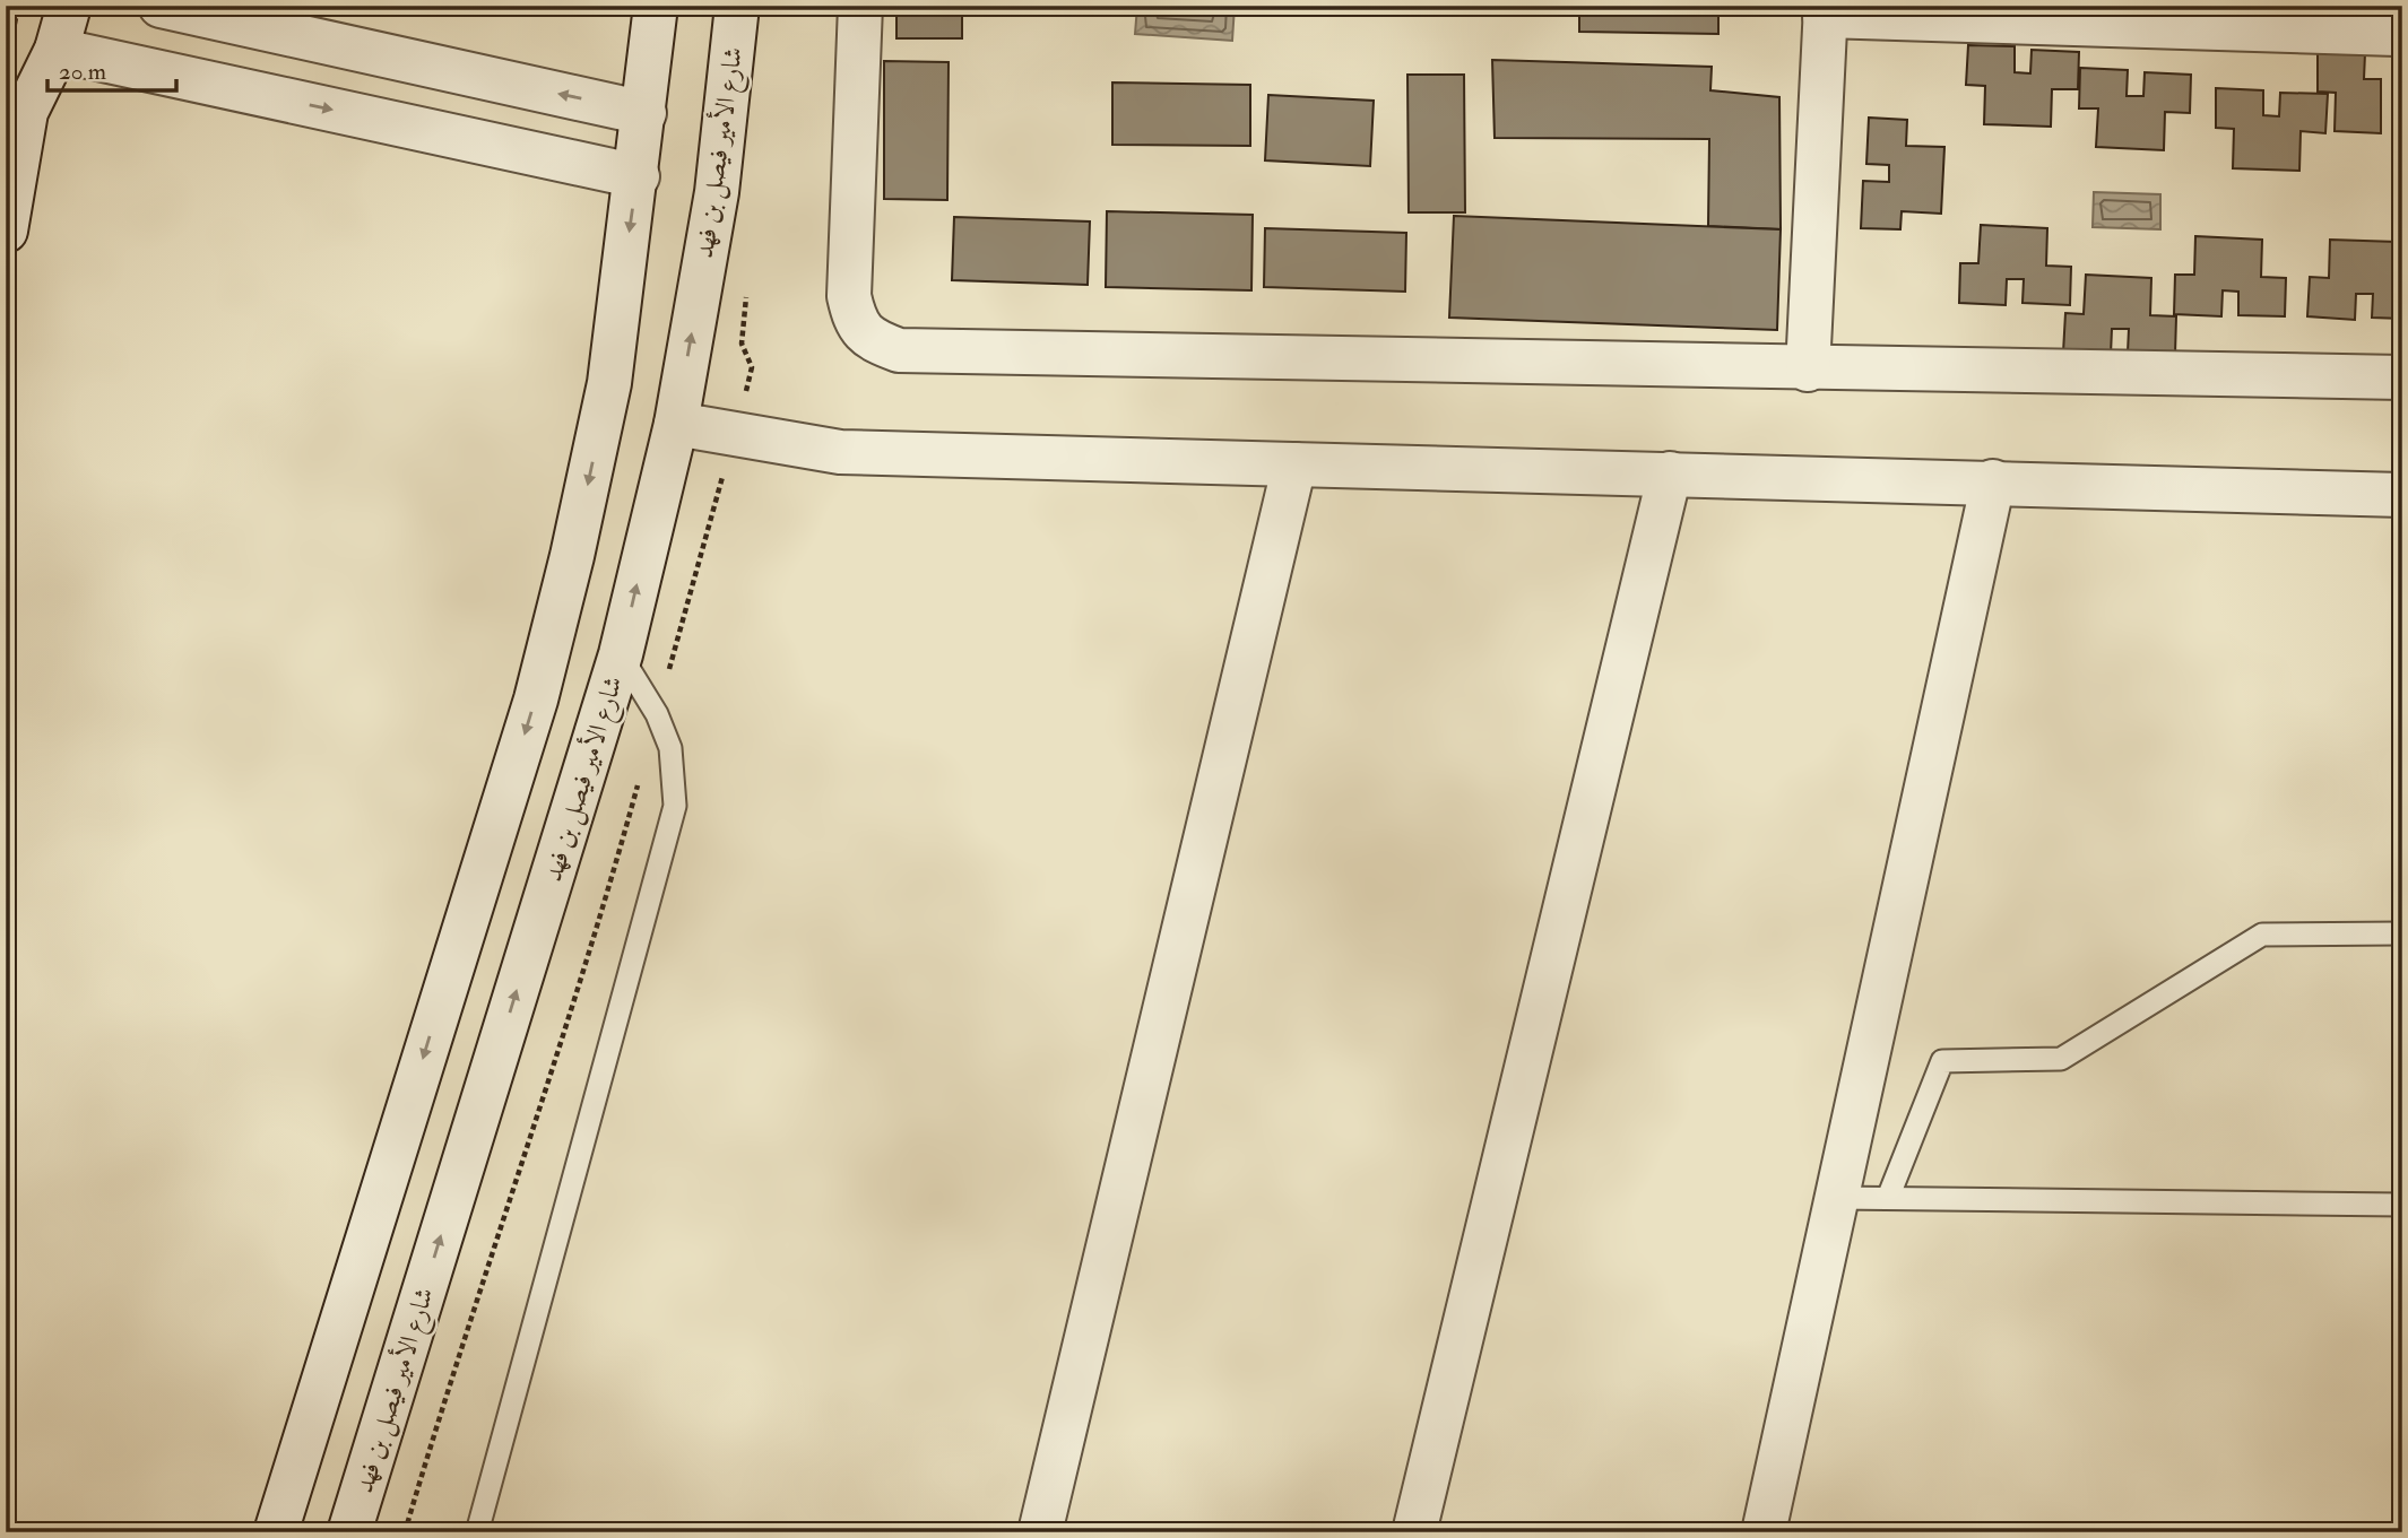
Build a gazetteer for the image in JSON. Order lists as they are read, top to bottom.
{
  "streets": {
    "street": ["شارع الأمير فيصل بن فهد"]
  },
  "scale_bar": "20 m"
}
